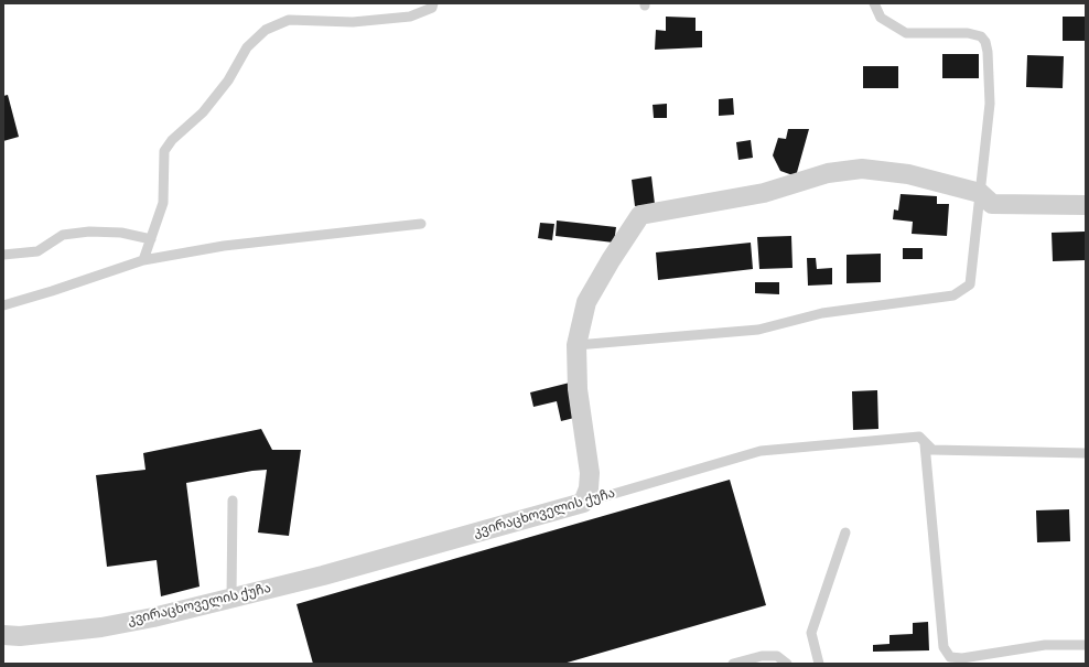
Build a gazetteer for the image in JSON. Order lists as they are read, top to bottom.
{
  "streets": {
    "street": ["კვირაცხოველის ქუჩა"]
  }
}
